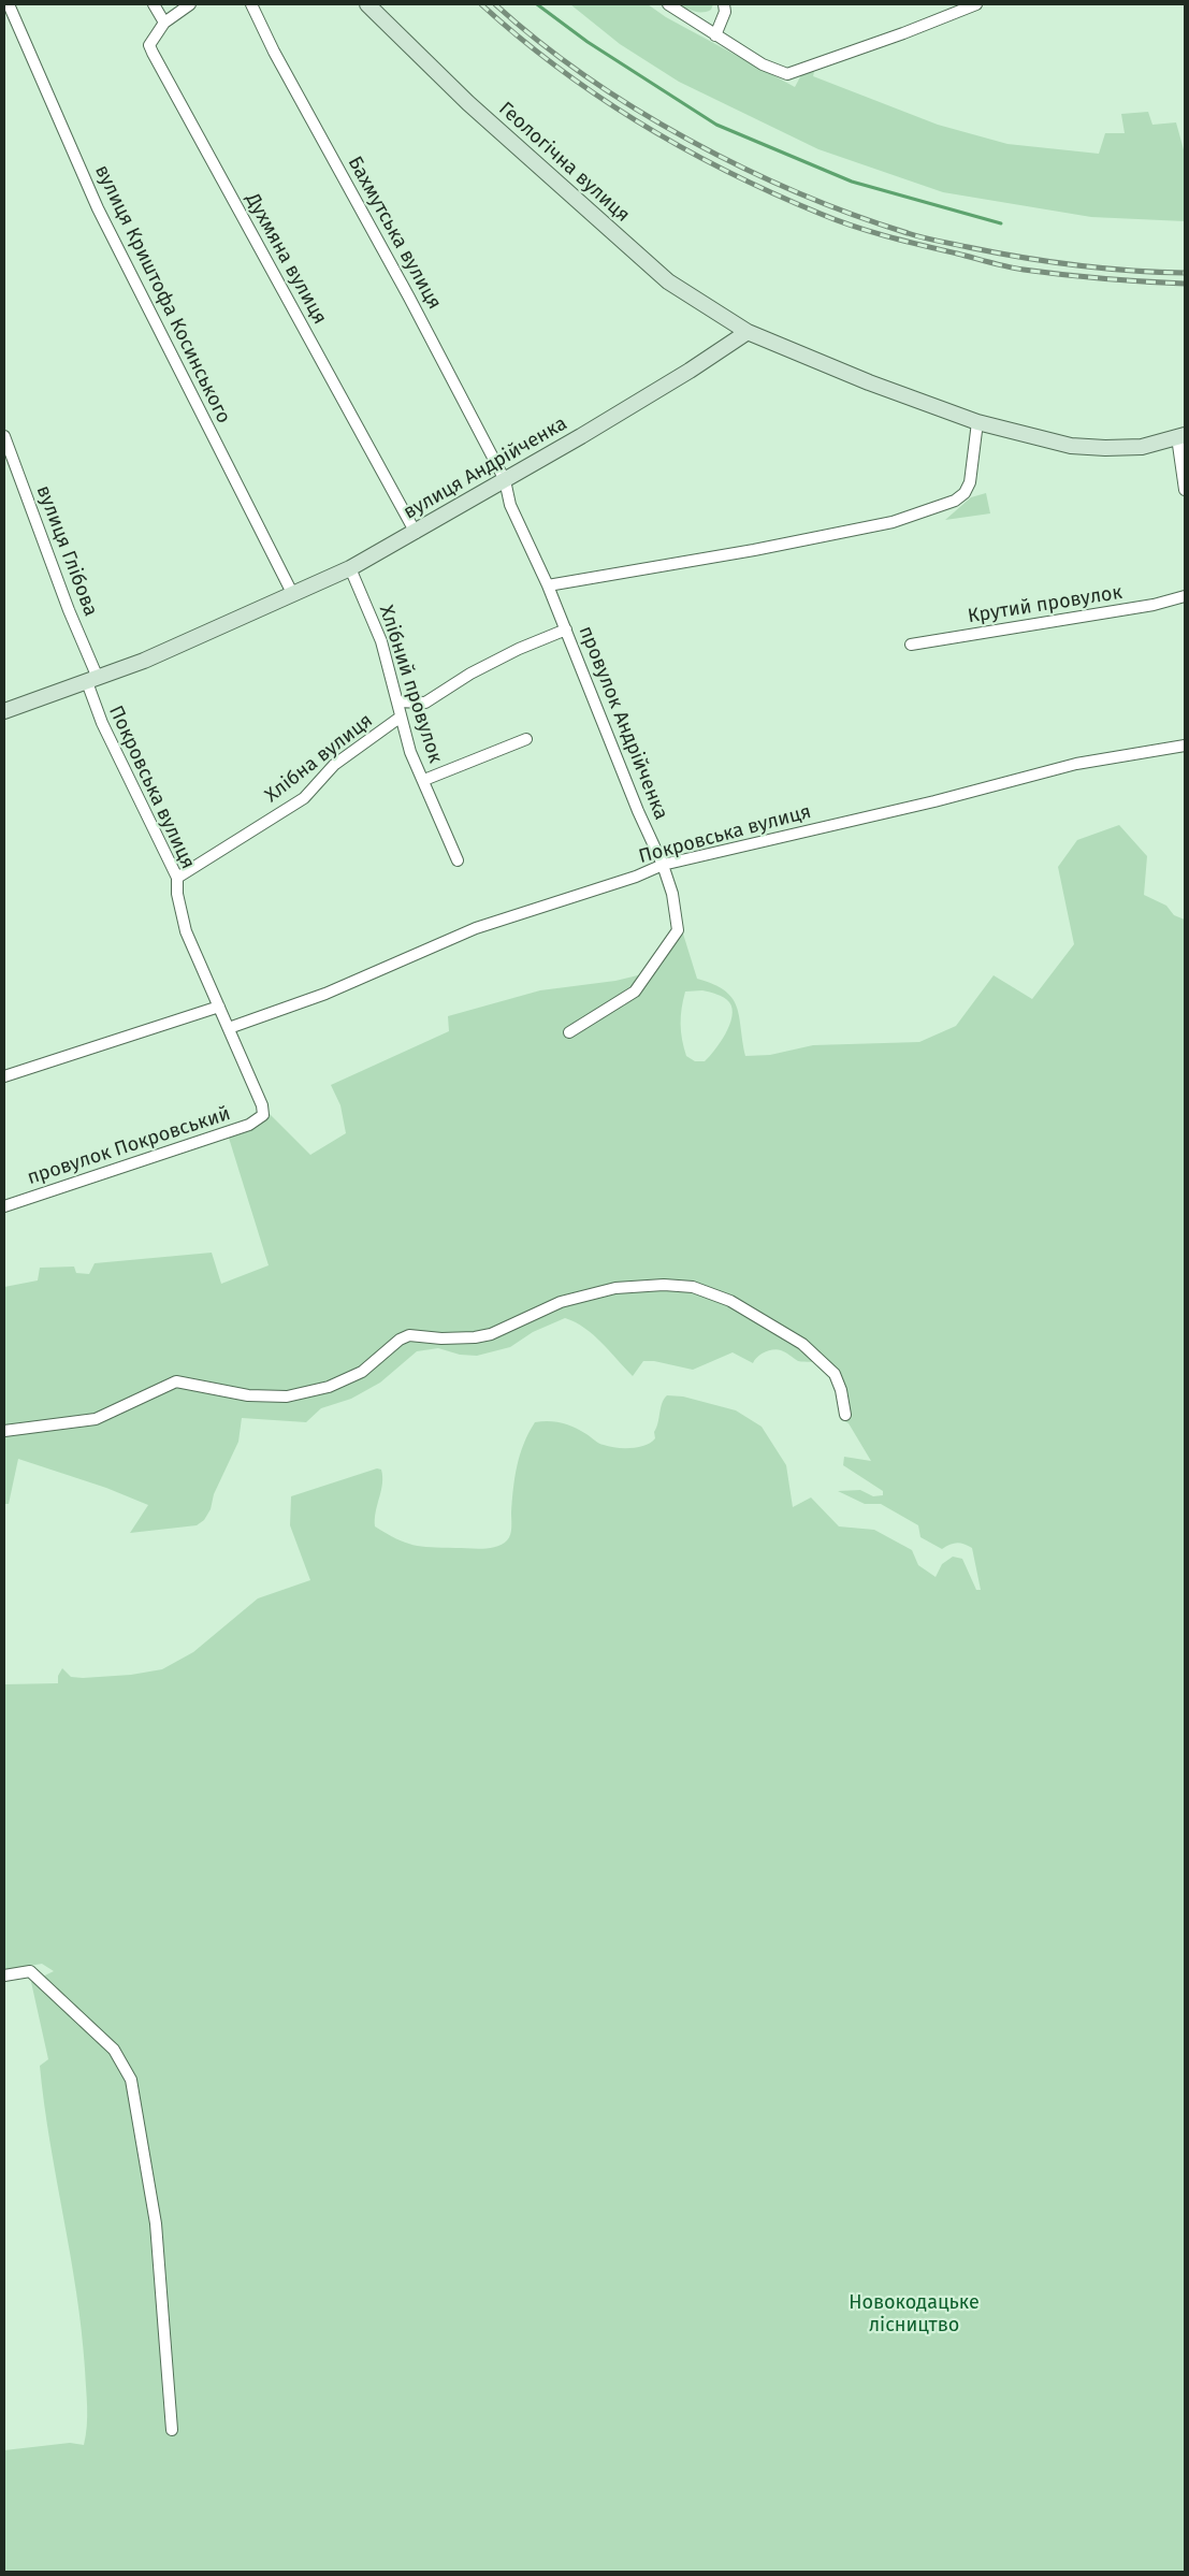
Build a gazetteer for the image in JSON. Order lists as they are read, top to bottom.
{
  "streets": {
    "street": [
      "Геологічна вулиця",
      "Бахмутська вулиця",
      "Духмяна вулиця",
      "вулиця Криштофа Косинського",
      "вулиця Андрійченка",
      "вулиця Глібова",
      "Крутий провулок",
      "Хлібний провулок",
      "провулок Андрійченка",
      "Хлібна вулиця",
      "Покровська вулиця",
      "провулок Покровський"
    ]
  },
  "crossings": [
    ["Геологічна вулиця", "вулиця Андрійченка"],
    ["Бахмутська вулиця", "вулиця Андрійченка"],
    ["Бахмутська вулиця", "провулок Андрійченка"],
    ["Духмяна вулиця", "вулиця Андрійченка"],
    ["вулиця Криштофа Косинського", "вулиця Андрійченка"],
    ["вулиця Андрійченка", "вулиця Глібова"],
    ["вулиця Андрійченка", "Хлібний провулок"],
    ["вулиця Андрійченка", "провулок Андрійченка"],
    ["вулиця Андрійченка", "Покровська вулиця"],
    ["вулиця Глібова", "Покровська вулиця"],
    ["Хлібний провулок", "Хлібна вулиця"],
    ["провулок Андрійченка", "Покровська вулиця"],
    ["Хлібна вулиця", "Покровська вулиця"],
    ["Покровська вулиця", "провулок Покровський"]
  ],
  "parks": ["Новокодацьке лісництво"]
}
